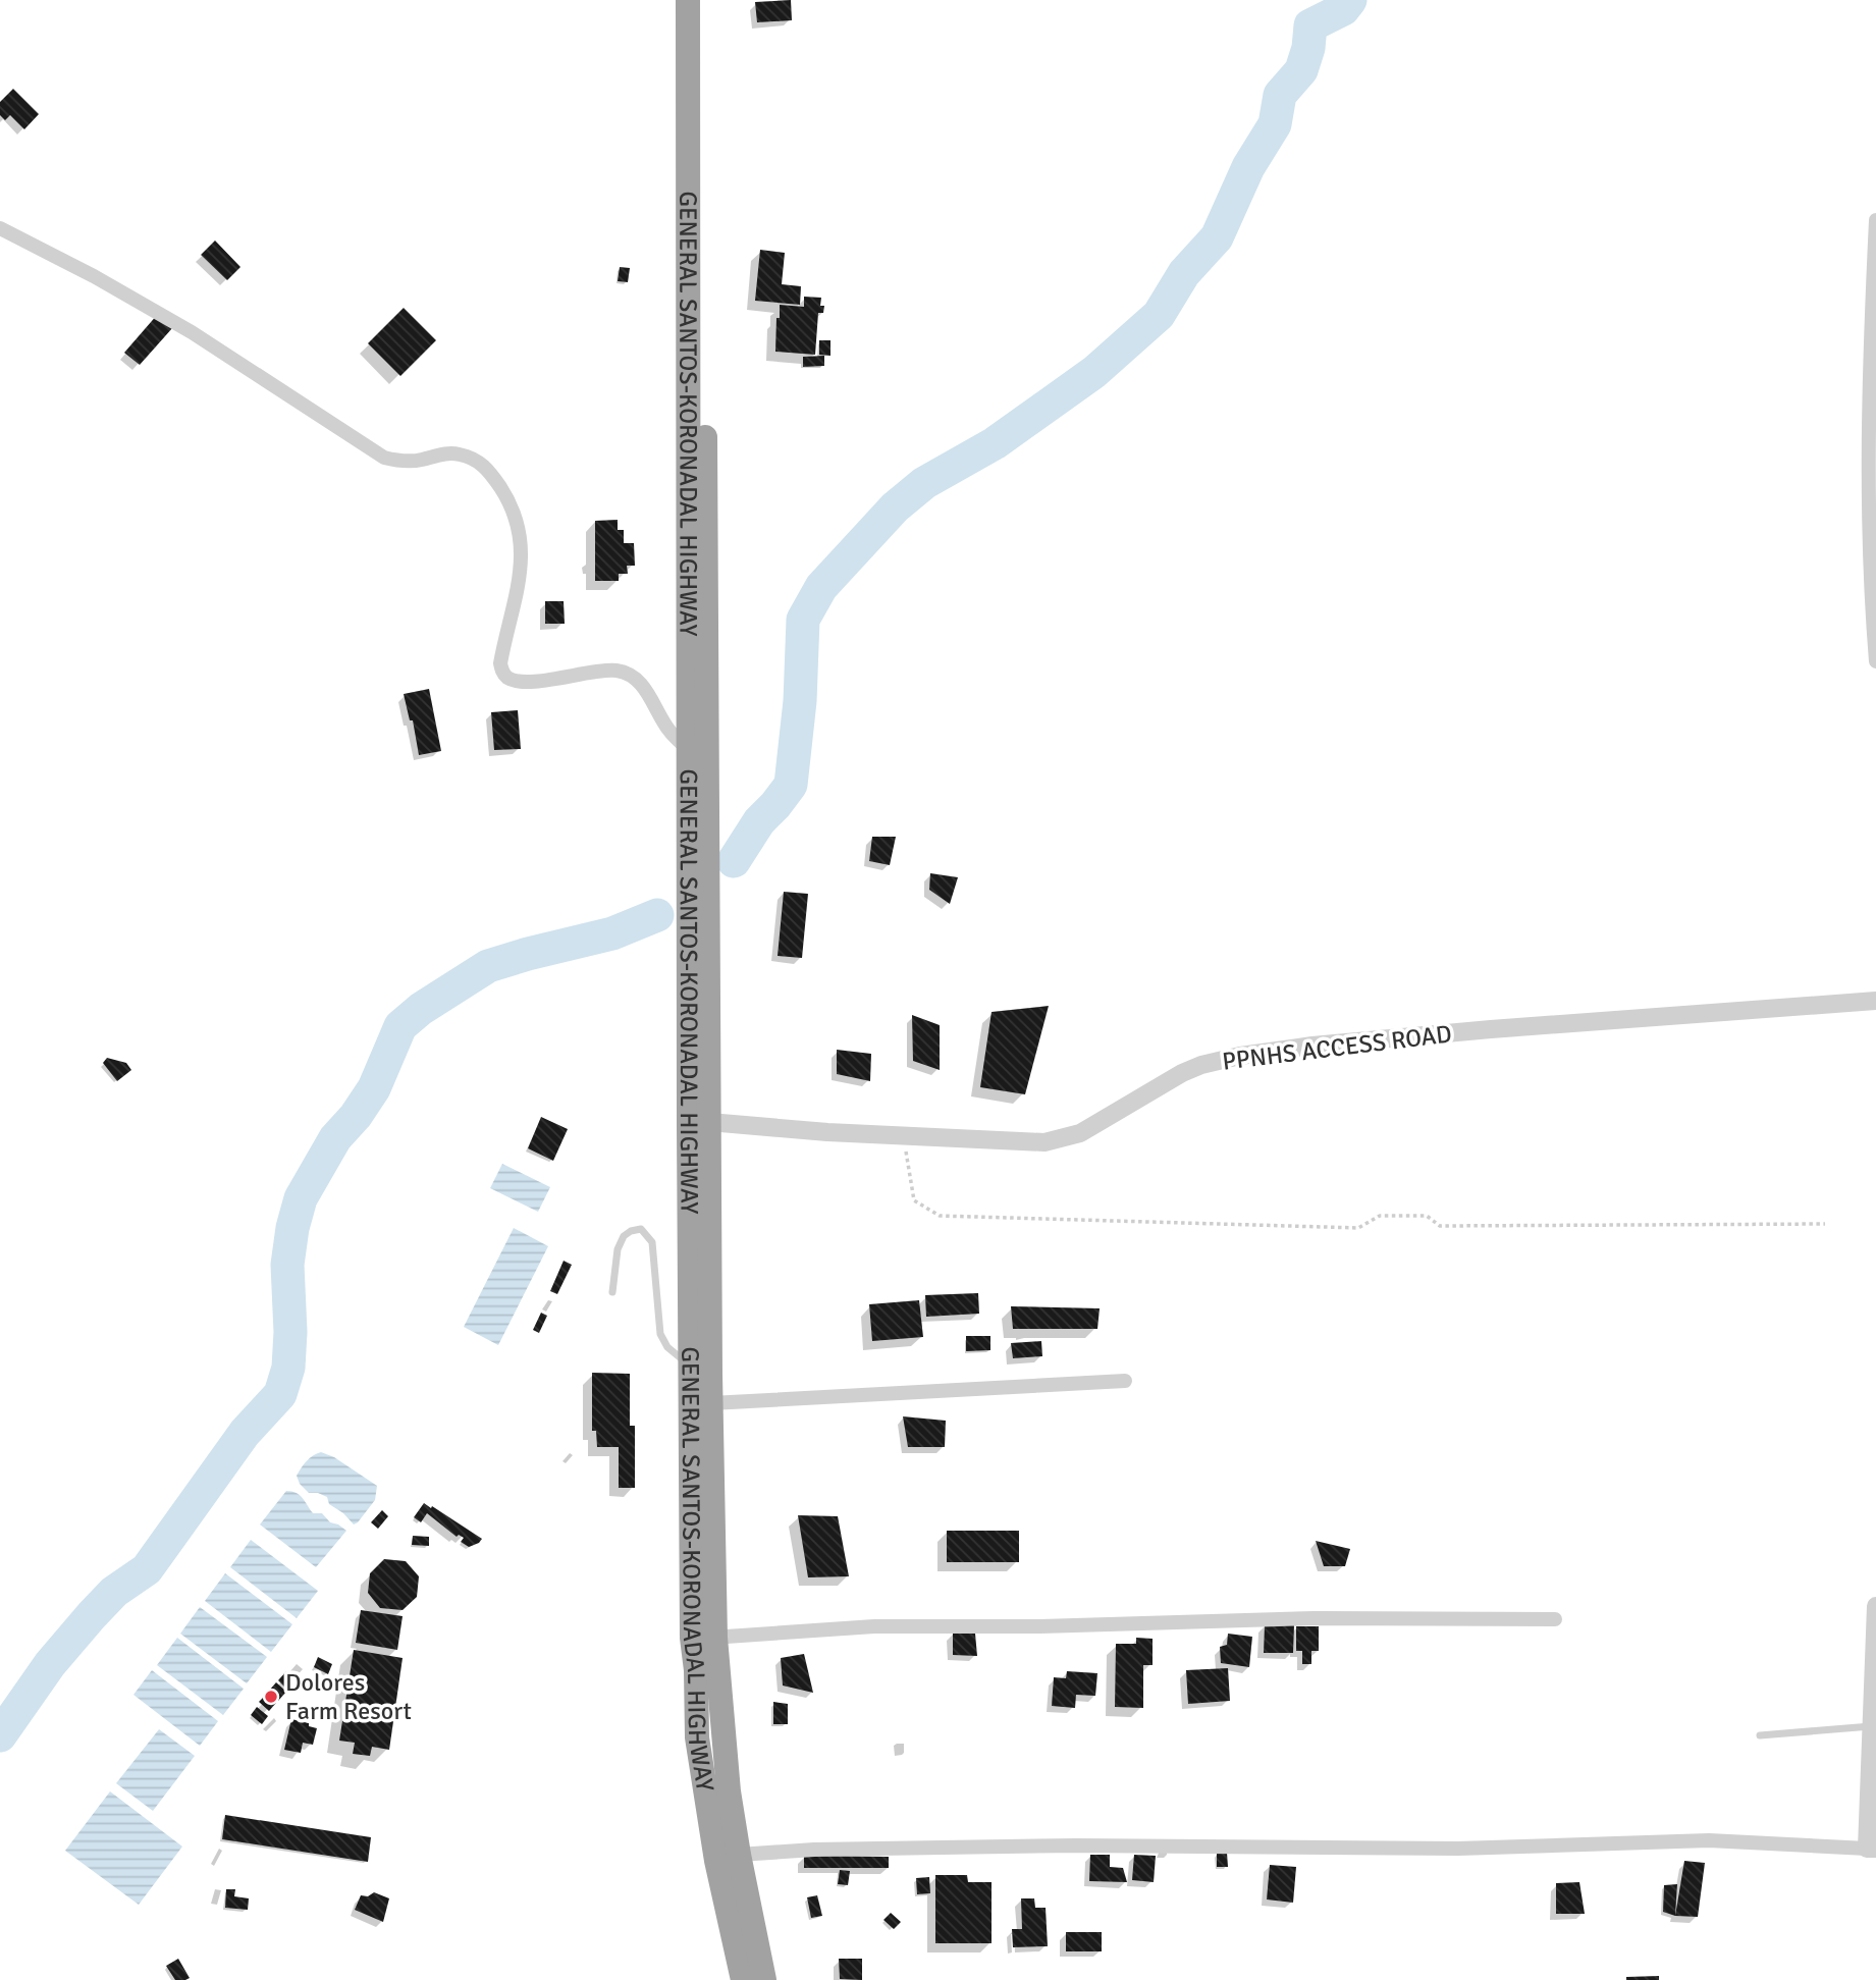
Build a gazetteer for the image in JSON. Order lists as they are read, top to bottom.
{
  "streets": {
    "highway": ["GENERAL SANTOS-KORONADAL HIGHWAY"],
    "street": ["PPNHS ACCESS ROAD"]
  },
  "crossings": [
    ["GENERAL SANTOS-KORONADAL HIGHWAY", "PPNHS ACCESS ROAD"]
  ],
  "places": ["Dolores Farm Resort"]
}
